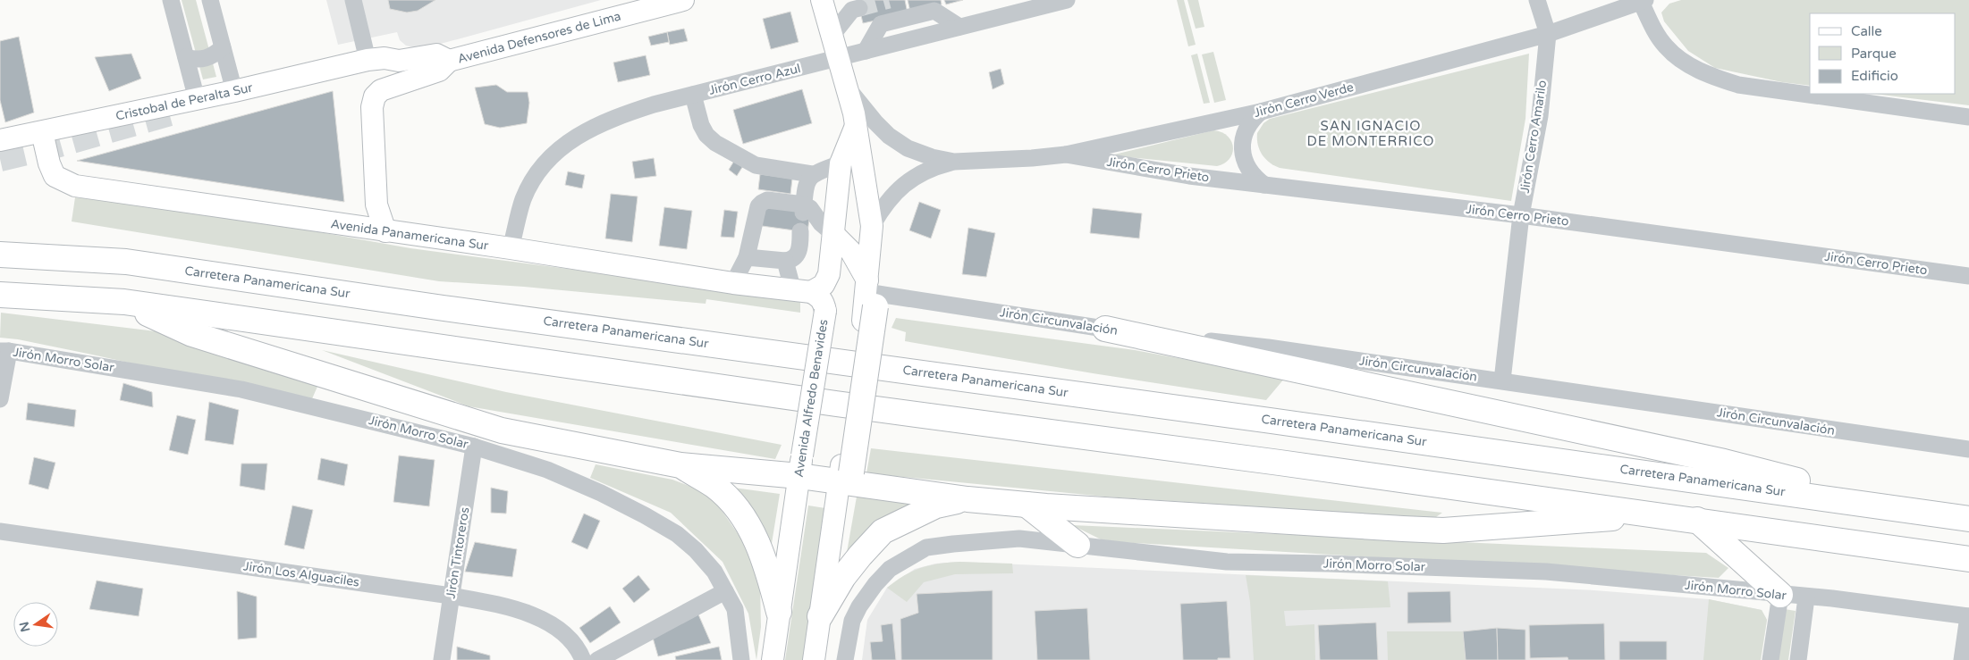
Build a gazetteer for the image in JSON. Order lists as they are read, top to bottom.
{
  "streets": {
    "highway": ["Carretera Panamericana Sur"],
    "main road": [
      "Avenida Defensores de Lima",
      "Cristobal de Peralta Sur",
      "Avenida Panamericana Sur",
      "Avenida Alfredo Benavides"
    ],
    "street": [
      "Jirón Cerro Azul",
      "Jirón Cerro Verde",
      "Jirón Cerro Amarilo",
      "Jirón Cerro Prieto",
      "Jirón Circunvalación",
      "Jirón Morro Solar",
      "Jirón Tintoreros",
      "Jirón Los Alguaciles"
    ]
  },
  "crossings": [
    ["Avenida Defensores de Lima", "Cristobal de Peralta Sur"],
    ["Jirón Cerro Azul", "Avenida Panamericana Sur"],
    ["Jirón Cerro Verde", "Jirón Cerro Amarilo"],
    ["Jirón Cerro Verde", "Jirón Cerro Prieto"],
    ["Cristobal de Peralta Sur", "Avenida Panamericana Sur"],
    ["Jirón Cerro Amarilo", "Jirón Cerro Prieto"],
    ["Jirón Cerro Amarilo", "Jirón Circunvalación"],
    ["Avenida Panamericana Sur", "Avenida Alfredo Benavides"],
    ["Jirón Morro Solar", "Jirón Tintoreros"],
    ["Jirón Tintoreros", "Jirón Los Alguaciles"]
  ],
  "districts": ["SAN IGNACIO DE MONTERRICO"],
  "legend": ["Calle", "Parque", "Edificio"],
  "north": "left"
}
